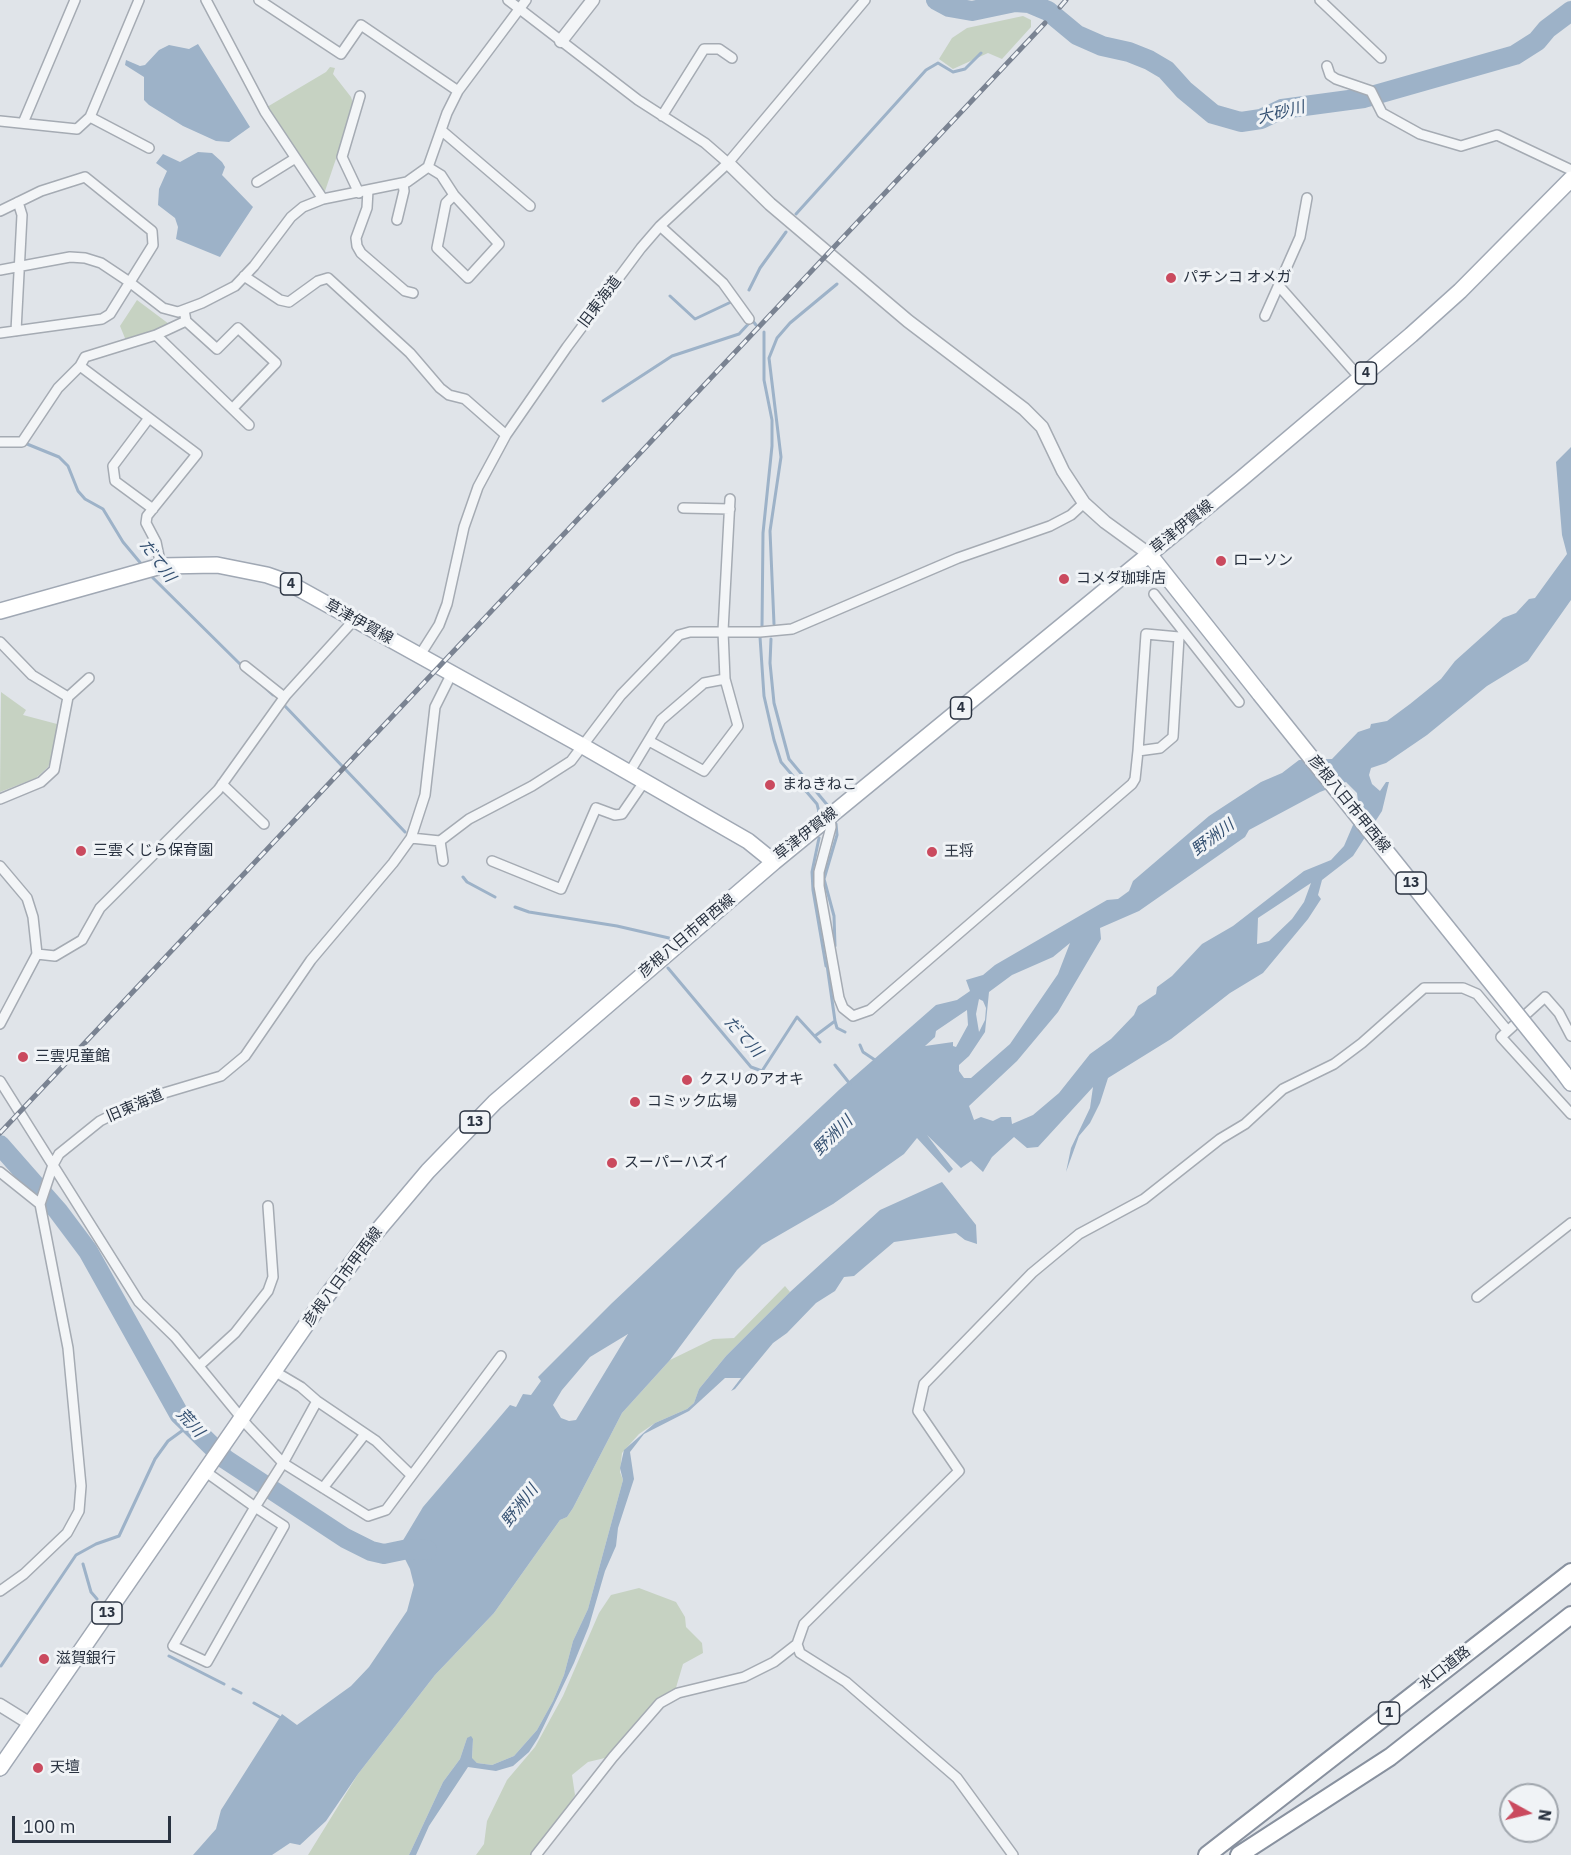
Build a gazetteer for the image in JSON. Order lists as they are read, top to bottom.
{
  "streets": {
    "highway": ["水口道路", "1"],
    "main road": [
      "4",
      "草津伊賀線",
      "彦根八日市甲西線",
      "13"
    ],
    "street": ["旧東海道"]
  },
  "crossings": [
    ["旧東海道", "草津伊賀線"],
    ["草津伊賀線", "彦根八日市甲西線"]
  ],
  "water": [
    "大砂川",
    "だて川",
    "野洲川",
    "荒川"
  ],
  "places": [
    "パチンコ オメガ",
    "ローソン",
    "コメダ珈琲店",
    "まねきねこ",
    "三雲くじら保育園",
    "王将",
    "三雲児童館",
    "クスリのアオキ",
    "コミック広場",
    "スーパーハズイ",
    "滋賀銀行",
    "天壇"
  ],
  "scale_bar": "100 m",
  "north": "right"
}
